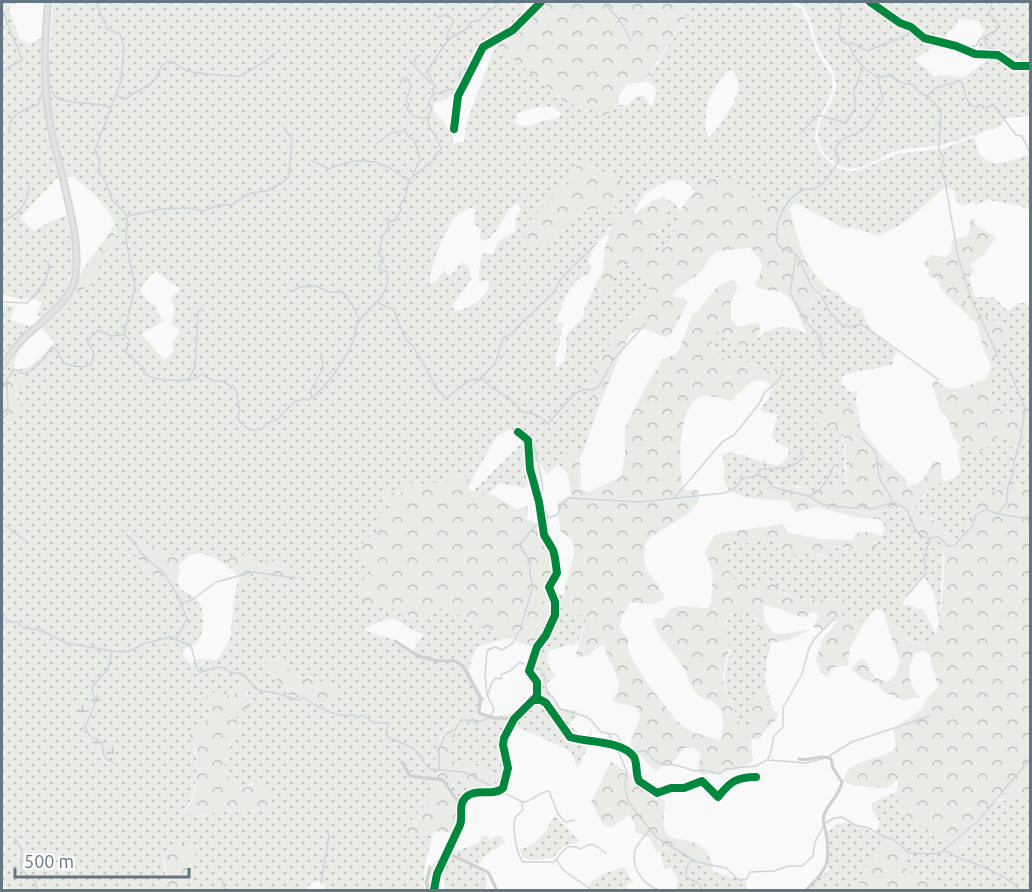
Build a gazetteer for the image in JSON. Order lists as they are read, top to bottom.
{
  "scale_bar": "500 m"
}
